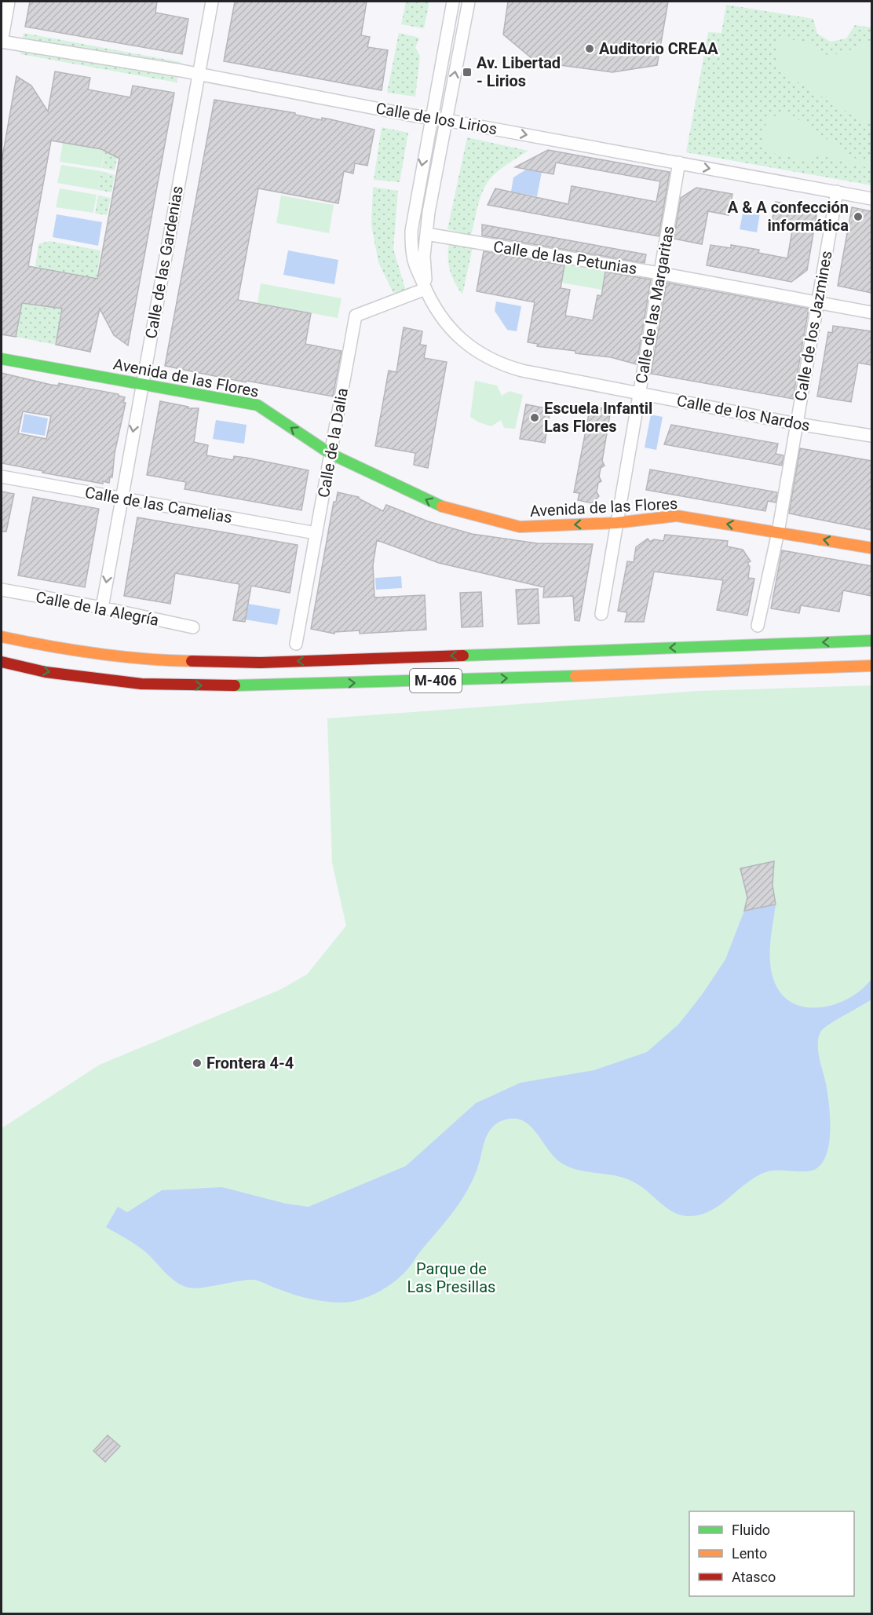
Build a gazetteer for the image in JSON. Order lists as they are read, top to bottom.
{
  "streets": {
    "main road": ["Avenida de las Flores", "M-406"],
    "street": [
      "Calle de los Lirios",
      "Calle de las Petunias",
      "Calle de las Gardenias",
      "Calle de las Margaritas",
      "Calle de los Jazmines",
      "Calle de los Nardos",
      "Calle de la Dalia",
      "Calle de las Camelias",
      "Calle de la Alegría"
    ]
  },
  "crossings": [
    ["Calle de los Lirios", "Calle de las Gardenias"],
    ["Calle de los Lirios", "Calle de las Margaritas"],
    ["Calle de los Lirios", "Calle de los Jazmines"],
    ["Calle de los Lirios", "Calle de los Nardos"],
    ["Calle de las Petunias", "Calle de las Margaritas"],
    ["Calle de las Petunias", "Calle de los Jazmines"],
    ["Calle de las Petunias", "Calle de los Nardos"],
    ["Calle de las Gardenias", "Avenida de las Flores"],
    ["Calle de las Gardenias", "Calle de las Camelias"],
    ["Calle de las Gardenias", "Calle de la Alegría"],
    ["Calle de las Margaritas", "Avenida de las Flores"],
    ["Calle de las Margaritas", "Calle de los Nardos"],
    ["Calle de los Jazmines", "Avenida de las Flores"],
    ["Calle de los Jazmines", "Calle de los Nardos"],
    ["Avenida de las Flores", "Calle de la Dalia"],
    ["Calle de los Nardos", "Calle de la Dalia"],
    ["Calle de la Dalia", "Calle de las Camelias"]
  ],
  "one_way": ["Calle de los Lirios", "Calle de las Gardenias", "Avenida de las Flores"],
  "parks": ["Parque de Las Presillas"],
  "places": {
    "other": [
      "Auditorio CREAA",
      "A & A confección informática",
      "Escuela Infantil Las Flores",
      "Frontera 4-4"
    ],
    "transit": ["Av. Libertad - Lirios"]
  },
  "legend": ["Fluido", "Lento", "Atasco"]
}
